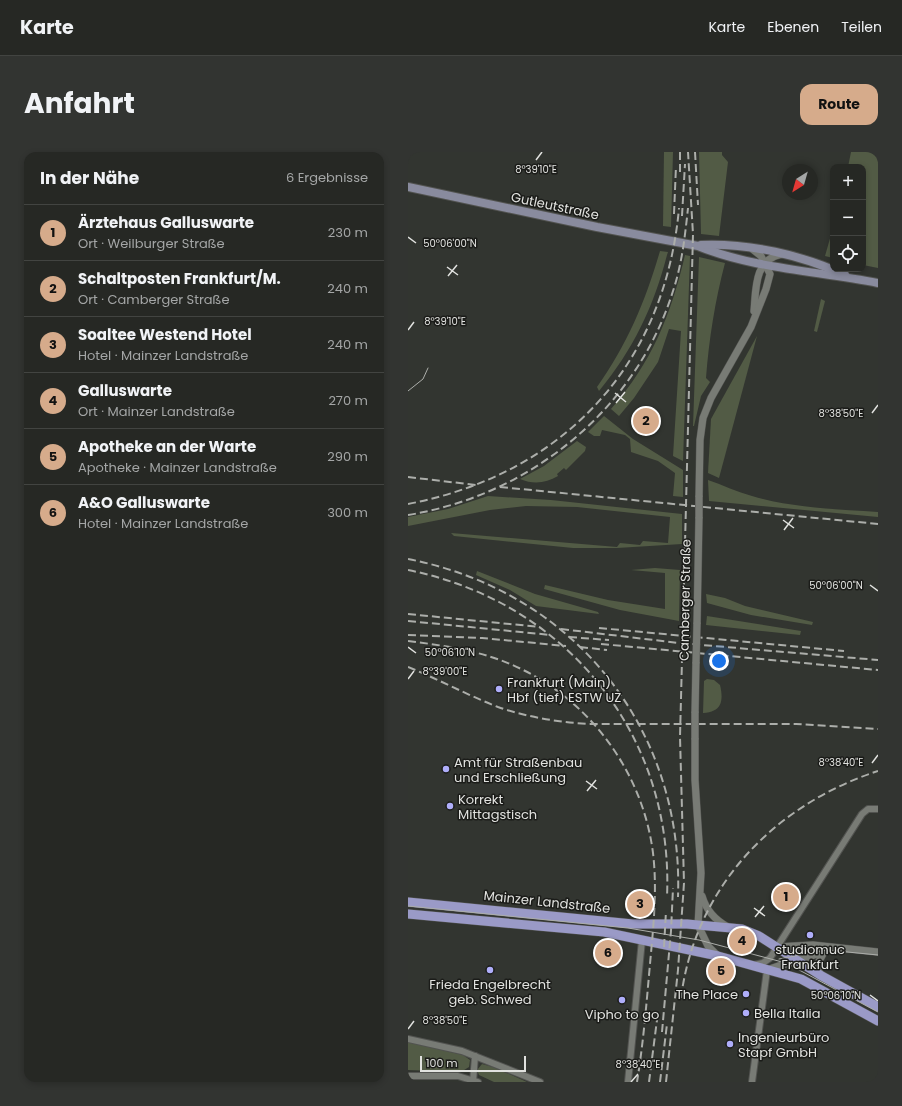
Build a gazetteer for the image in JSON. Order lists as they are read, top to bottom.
{
  "streets": {
    "main road": ["Gutleutstraße", "Mainzer Landstraße"],
    "street": ["Camberger Straße"]
  },
  "crossings": [
    ["Camberger Straße", "Mainzer Landstraße"]
  ],
  "places": [
    "Frankfurt (Main) Hbf (tief) ESTW UZ",
    "Amt für Straßenbau und Erschließung",
    "Korrekt Mittagstisch",
    "studiomuc Frankfurt",
    "Frieda Engelbrecht geb. Schwed",
    "The Place",
    "Vipho to go",
    "Bella Italia",
    "Ingenieurbüro Stapf GmbH"
  ],
  "scale_bar": "100 m",
  "north": "bottom left",
  "page": {
    "header": "Karte",
    "nav": ["Karte", "Ebenen", "Teilen"],
    "title": "Anfahrt",
    "buttons": "Route",
    "heading": ["In der Nähe", "6 Ergebnisse"],
    "map_buttons": ["+", "−"],
    "list": [
      {
        "mark": "1",
        "name": "Ärztehaus Galluswarte",
        "note": "Ort · Weilburger Straße",
        "value": "230 m"
      },
      {
        "mark": "2",
        "name": "Schaltposten Frankfurt/M.",
        "note": "Ort · Camberger Straße",
        "value": "240 m"
      },
      {
        "mark": "3",
        "name": "Soaltee Westend Hotel",
        "note": "Hotel · Mainzer Landstraße",
        "value": "240 m"
      },
      {
        "mark": "4",
        "name": "Galluswarte",
        "note": "Ort · Mainzer Landstraße",
        "value": "270 m"
      },
      {
        "mark": "5",
        "name": "Apotheke an der Warte",
        "note": "Apotheke · Mainzer Landstraße",
        "value": "290 m"
      },
      {
        "mark": "6",
        "name": "A&O Galluswarte",
        "note": "Hotel · Mainzer Landstraße",
        "value": "300 m"
      }
    ],
    "pins": [
      "2",
      "1",
      "3",
      "4",
      "6",
      "5"
    ],
    "scale": "100 m"
  },
  "coordinates": [
    "8°39'10\"E",
    "50°06'00\"N",
    "8°38'50\"E",
    "50°06'10\"N",
    "8°39'00\"E",
    "8°38'40\"E"
  ]
}
